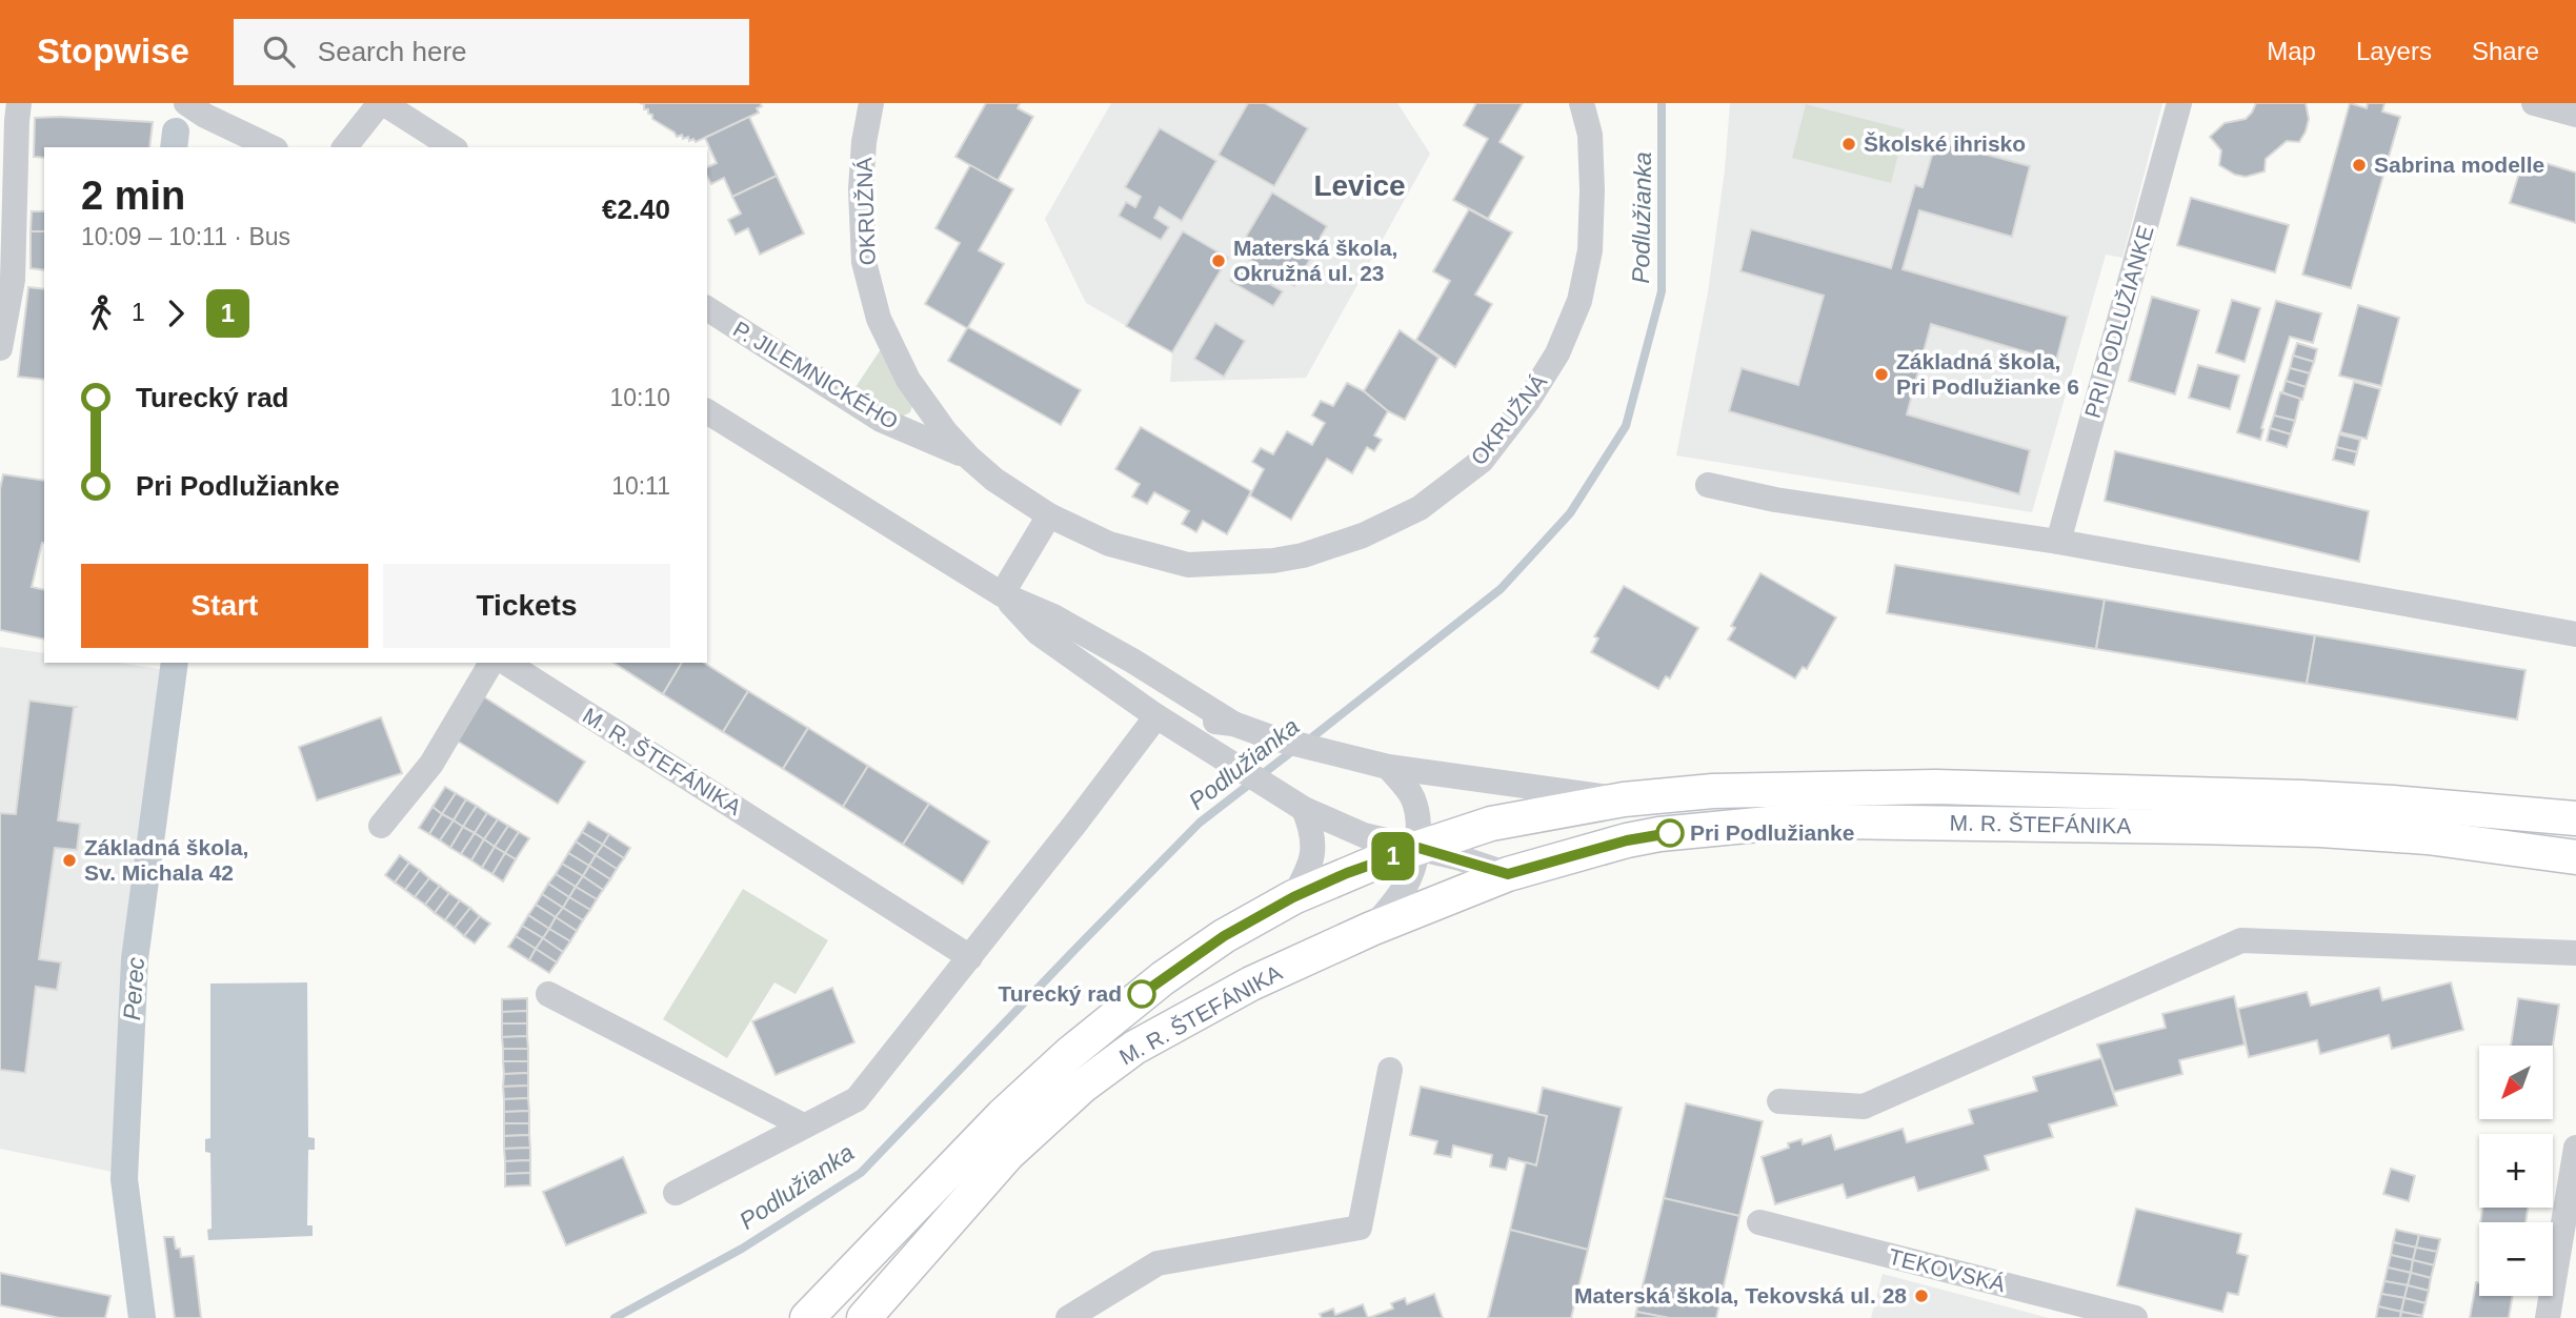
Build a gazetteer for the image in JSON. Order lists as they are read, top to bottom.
{
  "streets": {
    "main road": ["M. R. ŠTEFÁNIKA"],
    "street": [
      "OKRUŽNÁ",
      "PRI PODLUŽIANKE",
      "P. JILEMNICKÉHO",
      "TEKOVSKÁ"
    ]
  },
  "crossings": [
    ["OKRUŽNÁ", "P. JILEMNICKÉHO"]
  ],
  "districts": ["Levice"],
  "water": ["Podlužianka", "Perec"],
  "places": [
    "Školské ihrisko",
    "Sabrina modelle",
    "Materská škola, Okružná ul. 23",
    "Základná škola, Pri Podlužianke 6",
    "Pri Podlužianke",
    "Základná škola, Sv. Michala 42",
    "Turecký rad",
    "Materská škola, Tekovská ul. 28"
  ],
  "lines": ["bus line 1"],
  "north": "bottom left",
  "page": {
    "header": "Stopwise",
    "search": "Search here",
    "nav": ["Map", "Layers", "Share"],
    "on_map": "1",
    "heading": ["2 min", "10:09 – 10:11 · Bus", "€2.40"],
    "legs": ["1", "1"],
    "list": [
      {
        "name": "Turecký rad",
        "value": "10:10"
      },
      {
        "name": "Pri Podlužianke",
        "value": "10:11"
      }
    ],
    "buttons": ["Start", "Tickets"],
    "map_buttons": ["+", "−"]
  }
}
